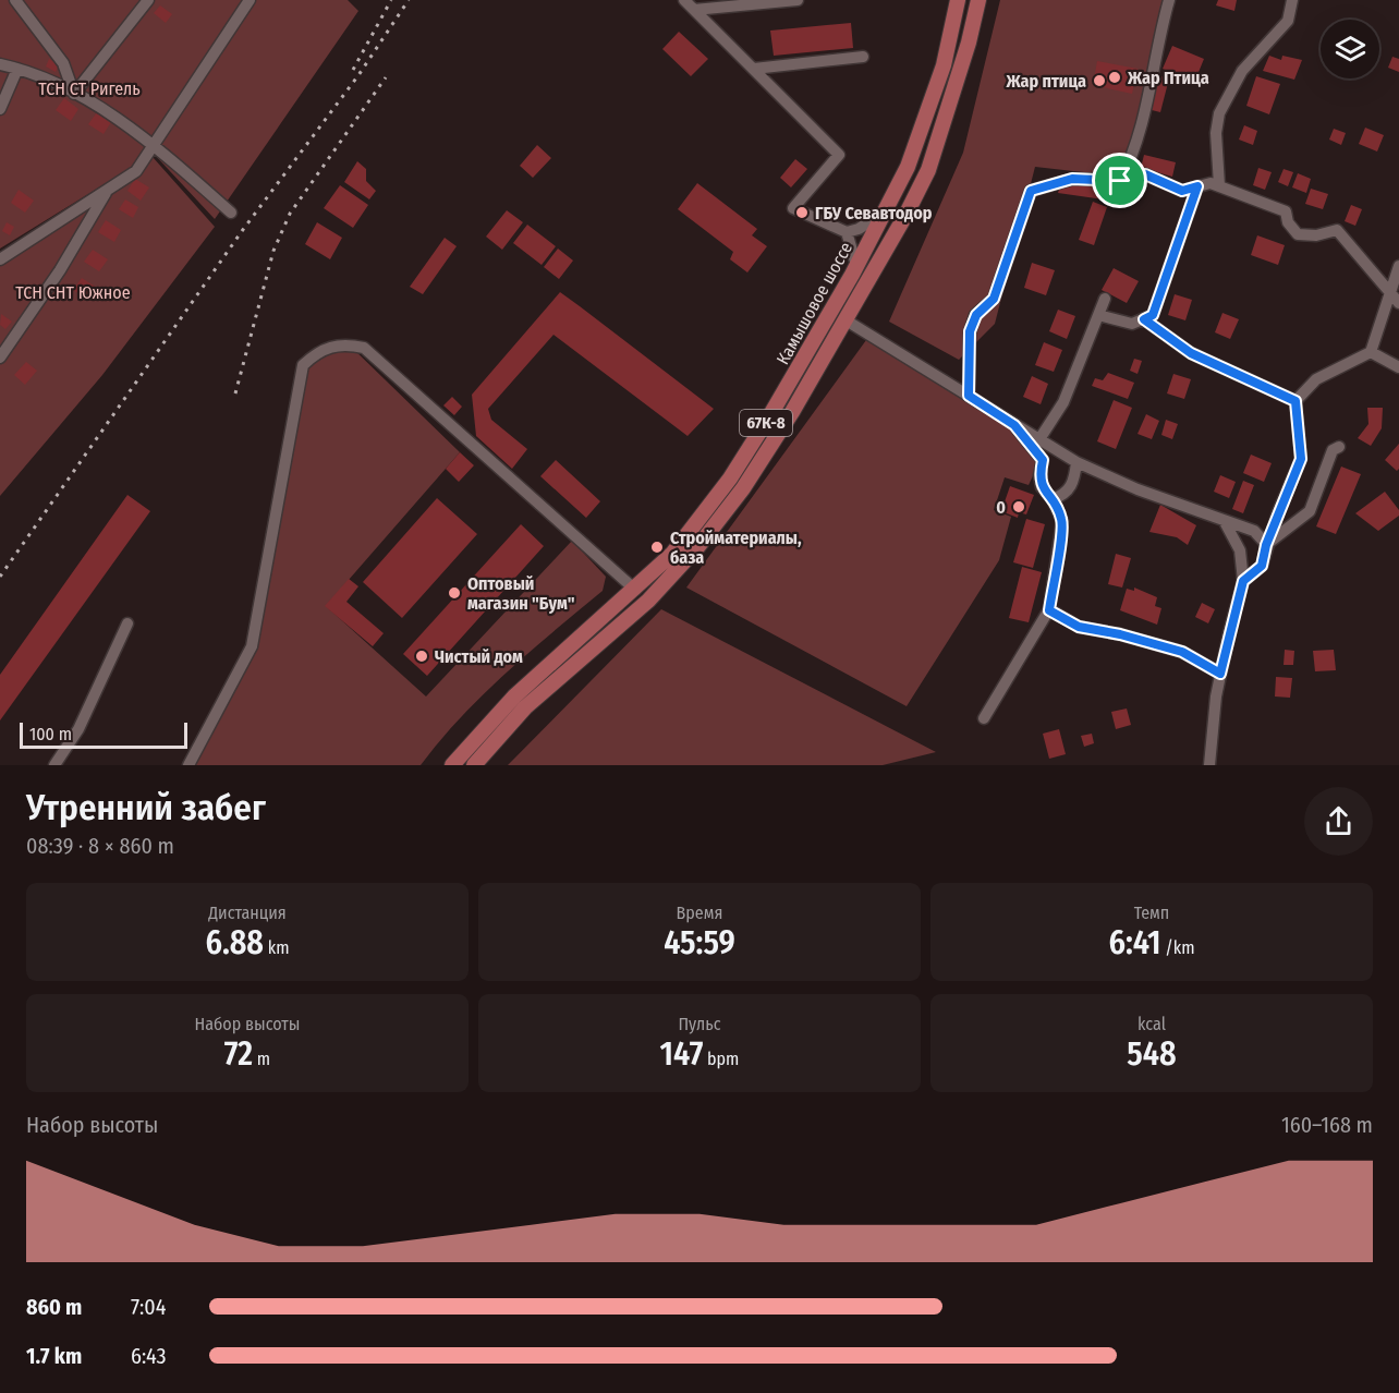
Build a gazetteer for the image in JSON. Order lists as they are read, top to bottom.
{
  "streets": {
    "main road": ["Камышовое шоссе", "67К-8"]
  },
  "parks": ["ТСН СТ Ригель", "ТСН СНТ Южное"],
  "places": [
    "Жар Птица",
    "Жар птица",
    "ГБУ Севавтодор",
    "0",
    "Стройматериалы, база",
    "Оптовый магазин \"Бум\"",
    "Чистый дом"
  ],
  "scale_bar": "100 m",
  "page": {
    "scale": "100 m",
    "heading": ["Утренний забег", "08:39 · 8 × 860 m"],
    "stats": [
      ["Дистанция", "6.88 km"],
      ["Время", "45:59"],
      ["Темп", "6:41 /km"],
      ["Набор высоты", "72 m"],
      ["Пульс", "147 bpm"],
      ["kcal", "548"]
    ],
    "chart": ["Набор высоты", "160–168 m"],
    "list": [
      {
        "name": "860 m",
        "note": "7:04"
      },
      {
        "name": "1.7 km",
        "note": "6:43"
      }
    ]
  }
}
